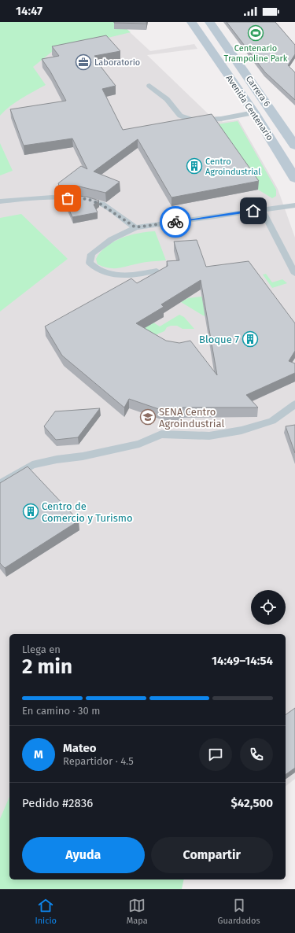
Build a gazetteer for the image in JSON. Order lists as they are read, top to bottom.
{
  "streets": {
    "main road": ["Carrera 6", "Avenida Centenario"]
  },
  "places": {
    "sports": ["Centenario Trampoline Park"],
    "office": ["Laboratorio"],
    "building": ["Centro Agroindustrial", "Bloque 7", "Centro de Comercio y Turismo"],
    "school or university": ["SENA Centro Agroindustrial"]
  },
  "page": {
    "status": "14:47",
    "heading": ["2 min", "Llega en", "14:49–14:54"],
    "panel": [
      "Mateo",
      "Repartidor · 4.5",
      "Pedido #2836",
      "$42,500"
    ],
    "bar": "En camino · 30 m",
    "round": "M",
    "buttons": ["Ayuda", "Compartir"],
    "tabs": ["Inicio", "Mapa", "Guardados"]
  }
}
